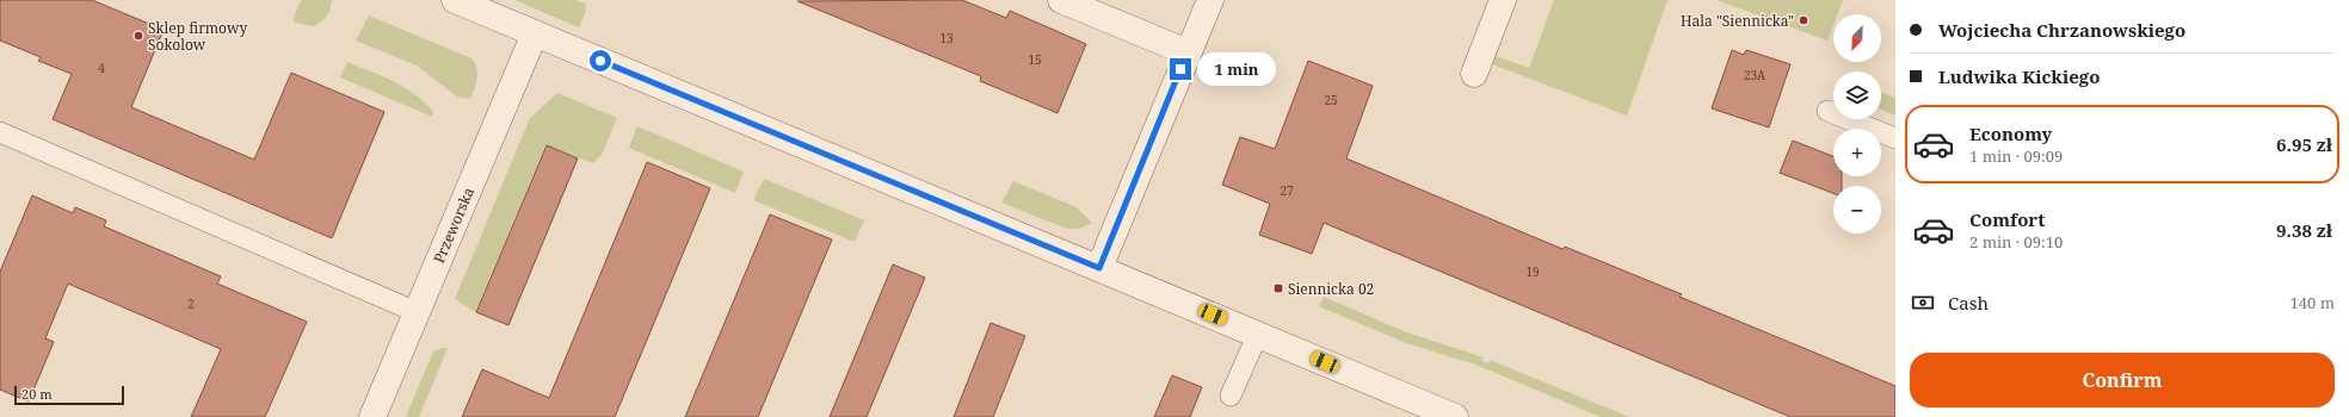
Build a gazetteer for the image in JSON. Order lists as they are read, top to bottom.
{
  "streets": {
    "street": ["Przeworska"]
  },
  "places": {
    "other": ["Hala \"Siennicka\"", "Sklep firmowy Sokolow"],
    "transit": ["Siennicka 02"]
  },
  "house_numbers": [
    "13",
    "15",
    "4",
    "23A",
    "25",
    "27",
    "19",
    "2"
  ],
  "scale_bar": "20 m",
  "north": "bottom left",
  "page": {
    "banner": ["Wojciecha Chrzanowskiego", "Ludwika Kickiego"],
    "map_buttons": ["+", "−"],
    "bubble": "1 min",
    "list": [
      {
        "name": "Economy",
        "note": "1 min · 09:09",
        "value": "6.95 zł"
      },
      {
        "name": "Comfort",
        "note": "2 min · 09:10",
        "value": "9.38 zł"
      }
    ],
    "pay": ["Cash", "140 m"],
    "buttons": "Confirm",
    "scale": "20 m"
  }
}
